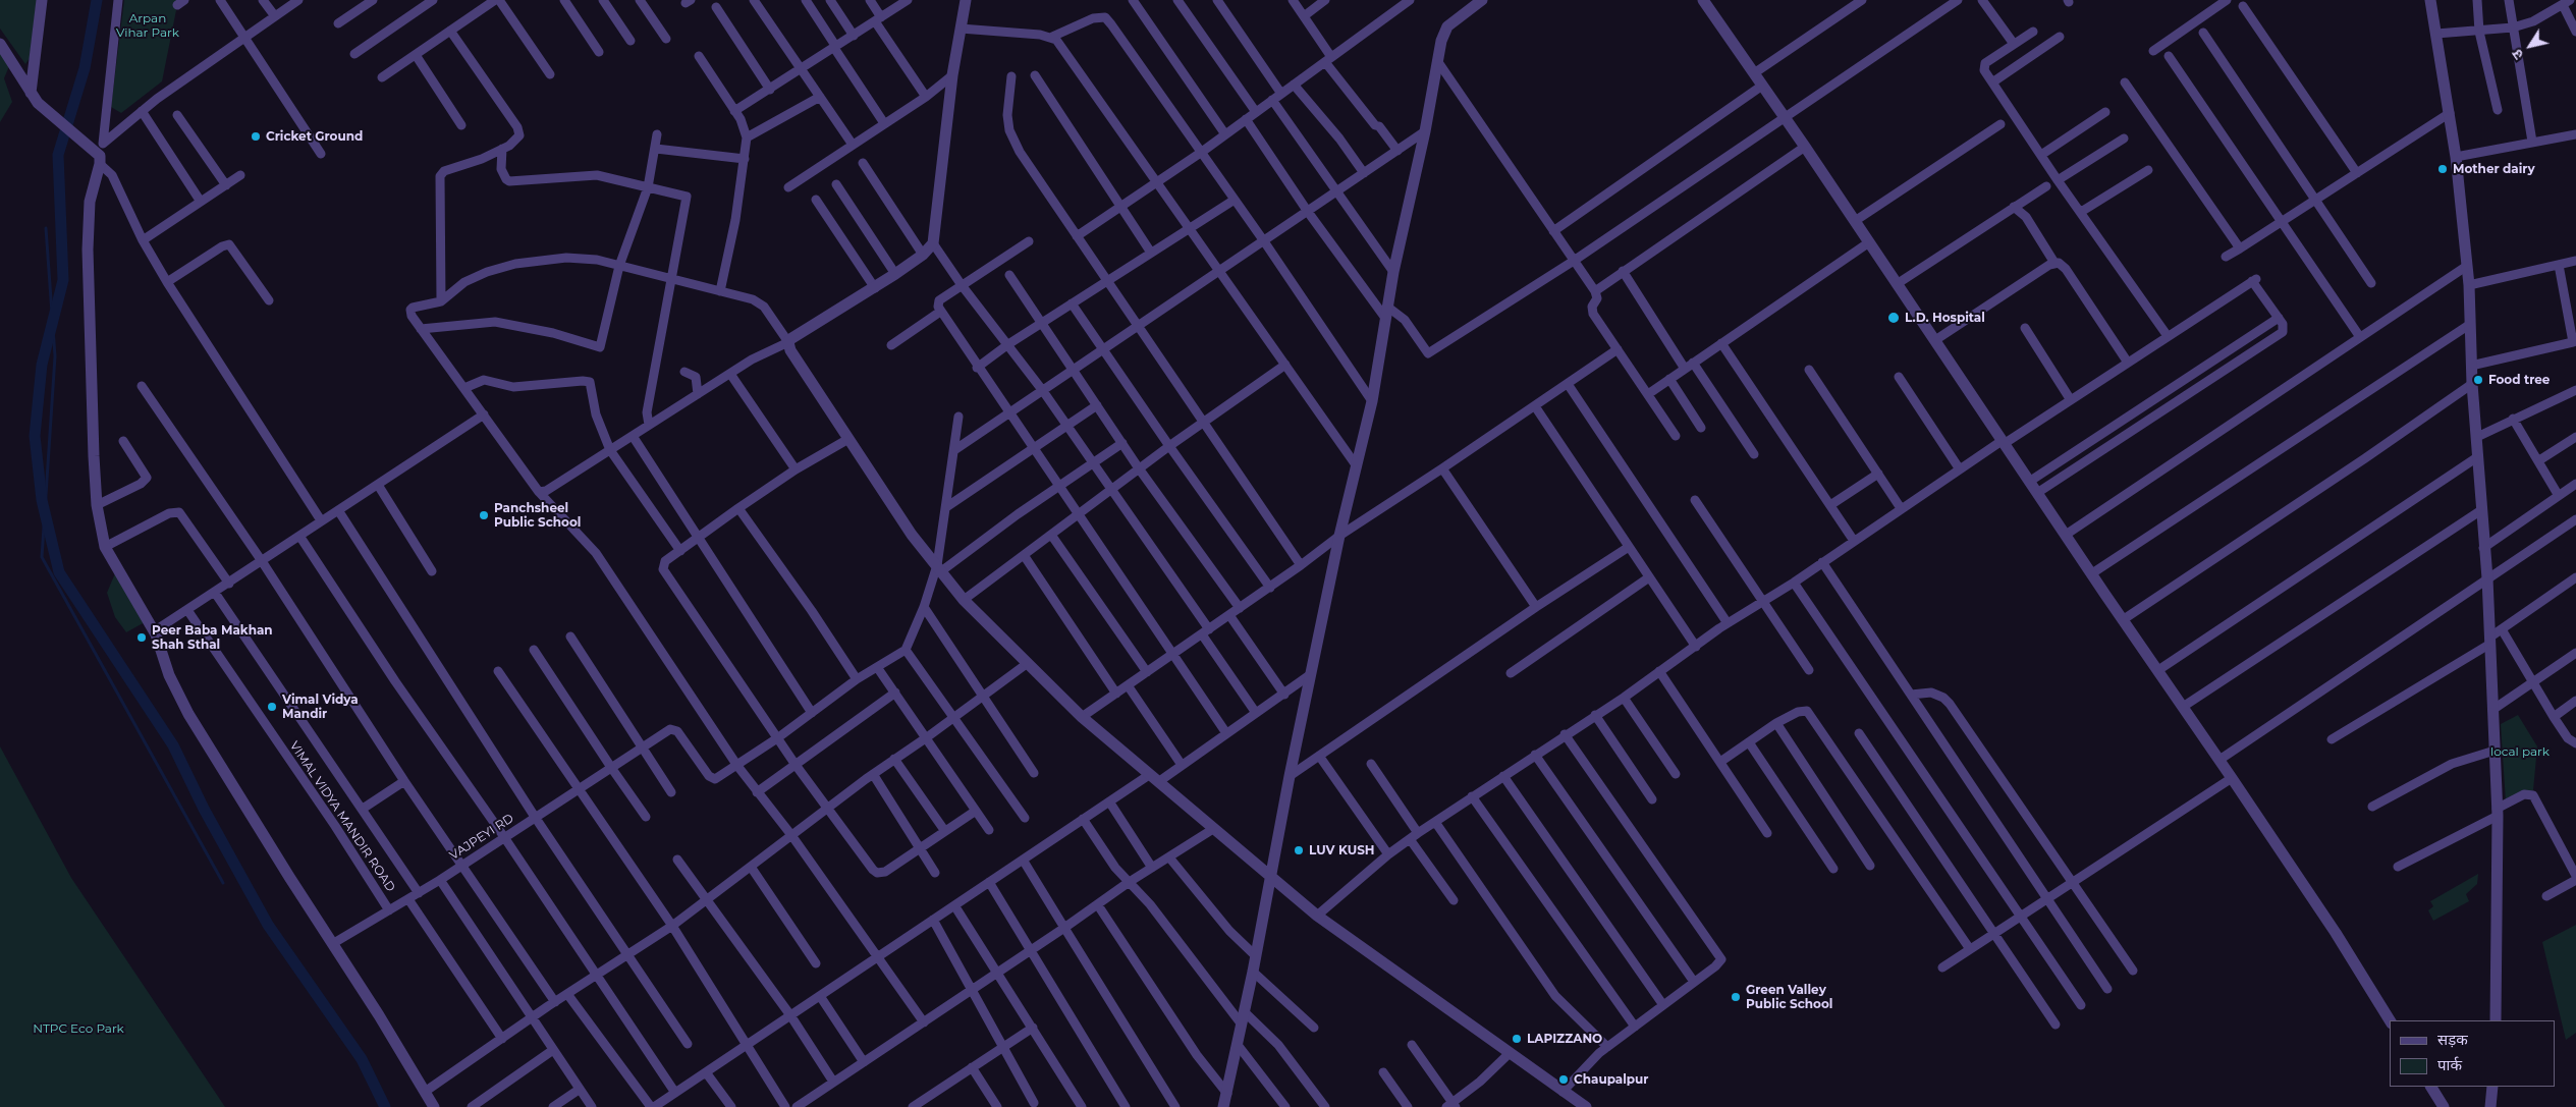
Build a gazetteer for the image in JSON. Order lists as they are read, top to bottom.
{
  "streets": {
    "street": ["VIMAL VIDYA MANDIR ROAD", "VAJPEYI RD"]
  },
  "crossings": [
    ["VIMAL VIDYA MANDIR ROAD", "VAJPEYI RD"]
  ],
  "parks": ["Arpan Vihar Park", "local park", "NTPC Eco Park"],
  "places": [
    "Cricket Ground",
    "Mother dairy",
    "L.D. Hospital",
    "Food tree",
    "Panchsheel Public School",
    "Peer Baba Makhan Shah Sthal",
    "Vimal Vidya Mandir",
    "LUV KUSH",
    "Green Valley Public School",
    "LAPIZZANO",
    "Chaupalpur"
  ],
  "legend": ["सड़क", "पार्क"],
  "north": "bottom left"
}
